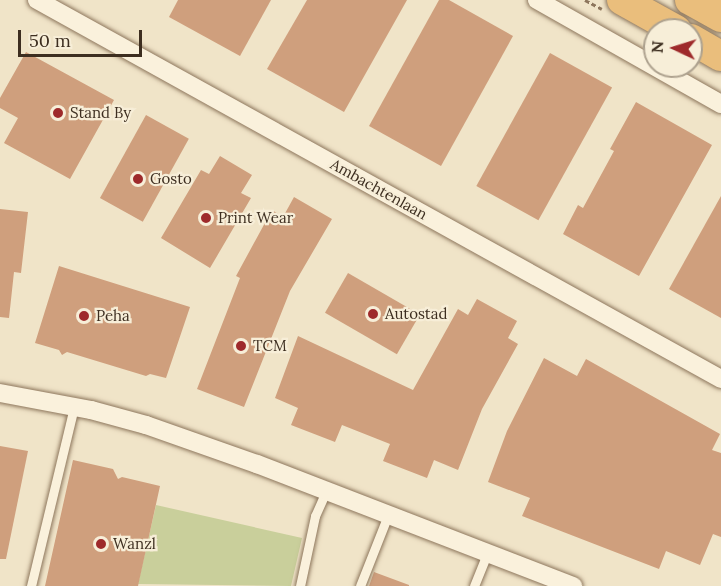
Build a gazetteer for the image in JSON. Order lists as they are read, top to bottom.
{
  "streets": {
    "street": ["Ambachtenlaan"]
  },
  "places": [
    "Stand By",
    "Gosto",
    "Print Wear",
    "Autostad",
    "Peha",
    "TCM",
    "Wanzl"
  ],
  "scale_bar": "50 m",
  "north": "left"
}
